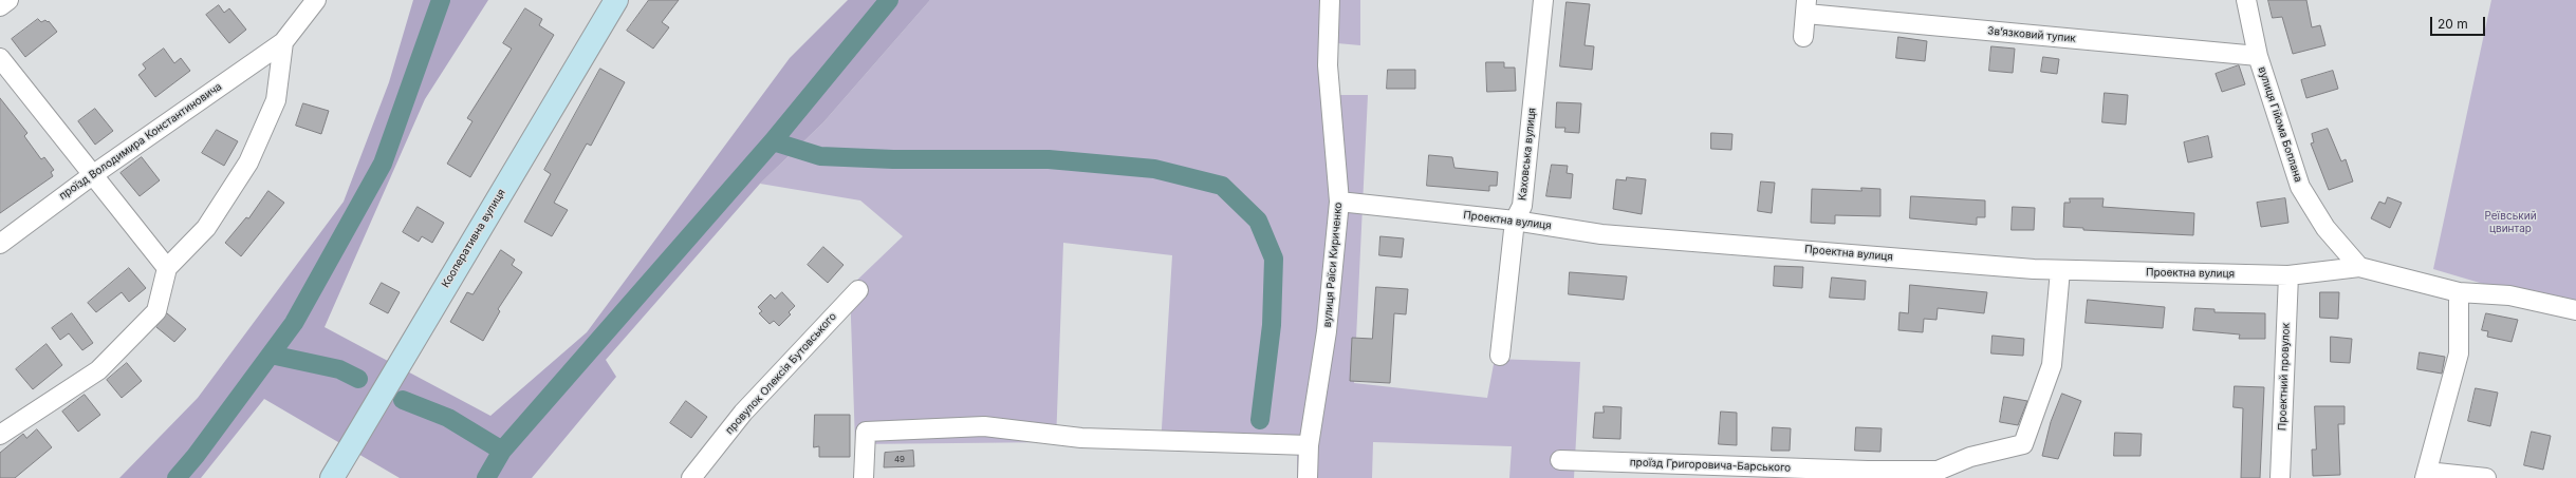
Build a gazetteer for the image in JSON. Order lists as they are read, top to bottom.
{
  "streets": {
    "street": [
      "Звʼязковий тупик",
      "вулиця Гійома Боплана",
      "проїзд Володимира Константиновича",
      "Каховська вулиця",
      "Проектна вулиця",
      "Кооперативна вулиця",
      "вулиця Раїси Кириченко",
      "провулок Олексія Бутовського",
      "Проектний провулок",
      "проїзд Григоровича-Барського"
    ]
  },
  "crossings": [
    ["Звʼязковий тупик", "вулиця Гійома Боплана"],
    ["вулиця Гійома Боплана", "Проектна вулиця"],
    ["Каховська вулиця", "Проектна вулиця"],
    ["Проектна вулиця", "вулиця Раїси Кириченко"],
    ["Проектна вулиця", "Проектний провулок"]
  ],
  "parks": ["Реївський цвинтар"],
  "house_numbers": ["49"],
  "scale_bar": "20 m"
}
